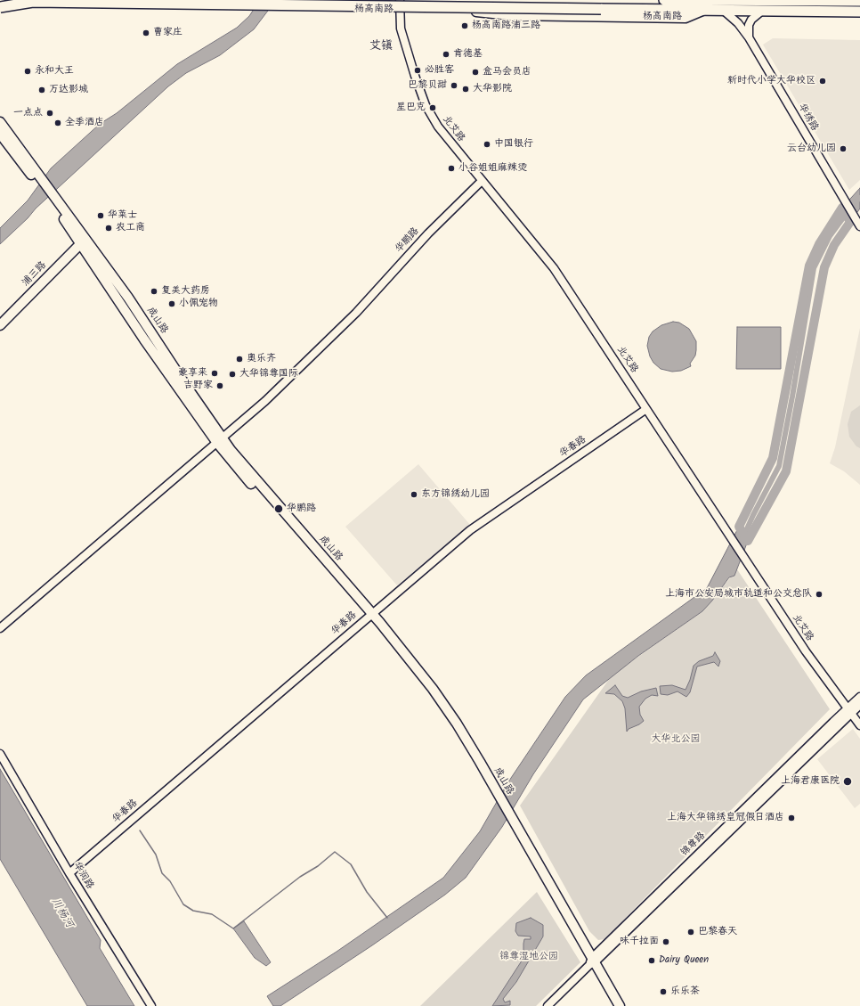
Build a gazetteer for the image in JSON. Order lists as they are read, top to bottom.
{
  "streets": {
    "highway": ["杨高南路"],
    "main road": ["浦三路", "成山路"],
    "street": [
      "华绣路",
      "北艾路",
      "华鹏路",
      "华春路",
      "锦尊路",
      "华润路"
    ]
  },
  "crossings": [
    ["杨高南路", "华绣路"],
    ["杨高南路", "北艾路"],
    ["北艾路", "华鹏路"],
    ["北艾路", "华春路"],
    ["北艾路", "锦尊路"],
    ["华鹏路", "成山路"],
    ["浦三路", "成山路"],
    ["成山路", "华春路"],
    ["成山路", "锦尊路"],
    ["华春路", "华润路"]
  ],
  "districts": ["艾镇"],
  "water": ["川杨河"],
  "parks": ["大华北公园", "锦尊湿地公园"],
  "places": [
    "杨高南路浦三路",
    "曹家庄",
    "肯德基",
    "必胜客",
    "永和大王",
    "盒马会员店",
    "新时代小学大华校区",
    "巴黎贝甜",
    "大华影院",
    "万达影城",
    "星巴克",
    "一点点",
    "全季酒店",
    "中国银行",
    "云台幼儿园",
    "小谷姐姐麻辣烫",
    "华莱士",
    "农工商",
    "复美大药房",
    "小佩宠物",
    "奥乐齐",
    "豪享来",
    "大华锦尊国际",
    "吉野家",
    "东方锦绣幼儿园",
    "华鹏路",
    "上海市公安局城市轨道和公交总队",
    "上海君康医院",
    "上海大华锦绣皇冠假日酒店",
    "巴黎春天",
    "味千拉面",
    "Dairy Queen",
    "乐乐茶"
  ]
}
